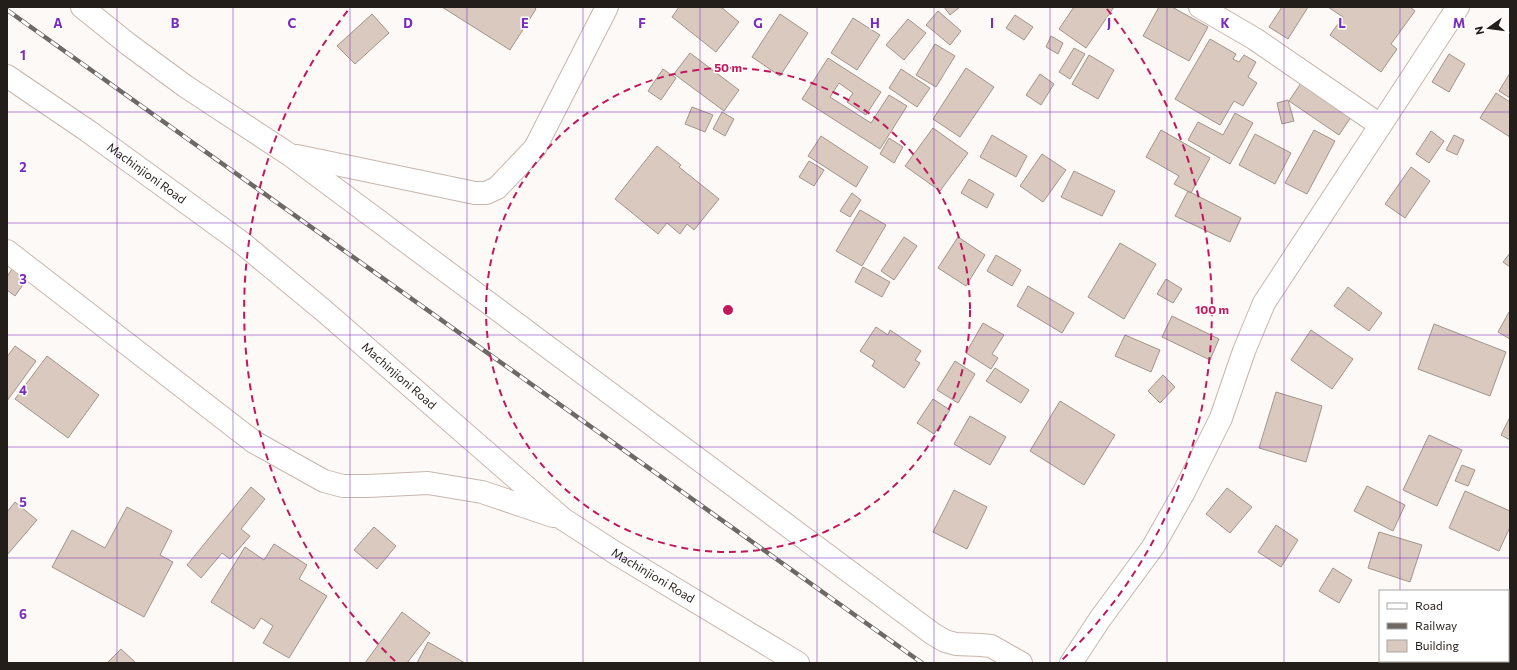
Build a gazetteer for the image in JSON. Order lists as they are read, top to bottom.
{
  "streets": {
    "street": ["Machinjioni Road"]
  },
  "legend": ["Road", "Railway", "Building"],
  "north": "left",
  "grid": {
    "columns": [
      "A",
      "B",
      "C",
      "D",
      "E",
      "F",
      "G",
      "H",
      "I",
      "J",
      "K",
      "L",
      "M"
    ],
    "rows": [
      "1",
      "2",
      "3",
      "4",
      "5",
      "6"
    ]
  },
  "rings": ["50 m", "100 m"]
}
